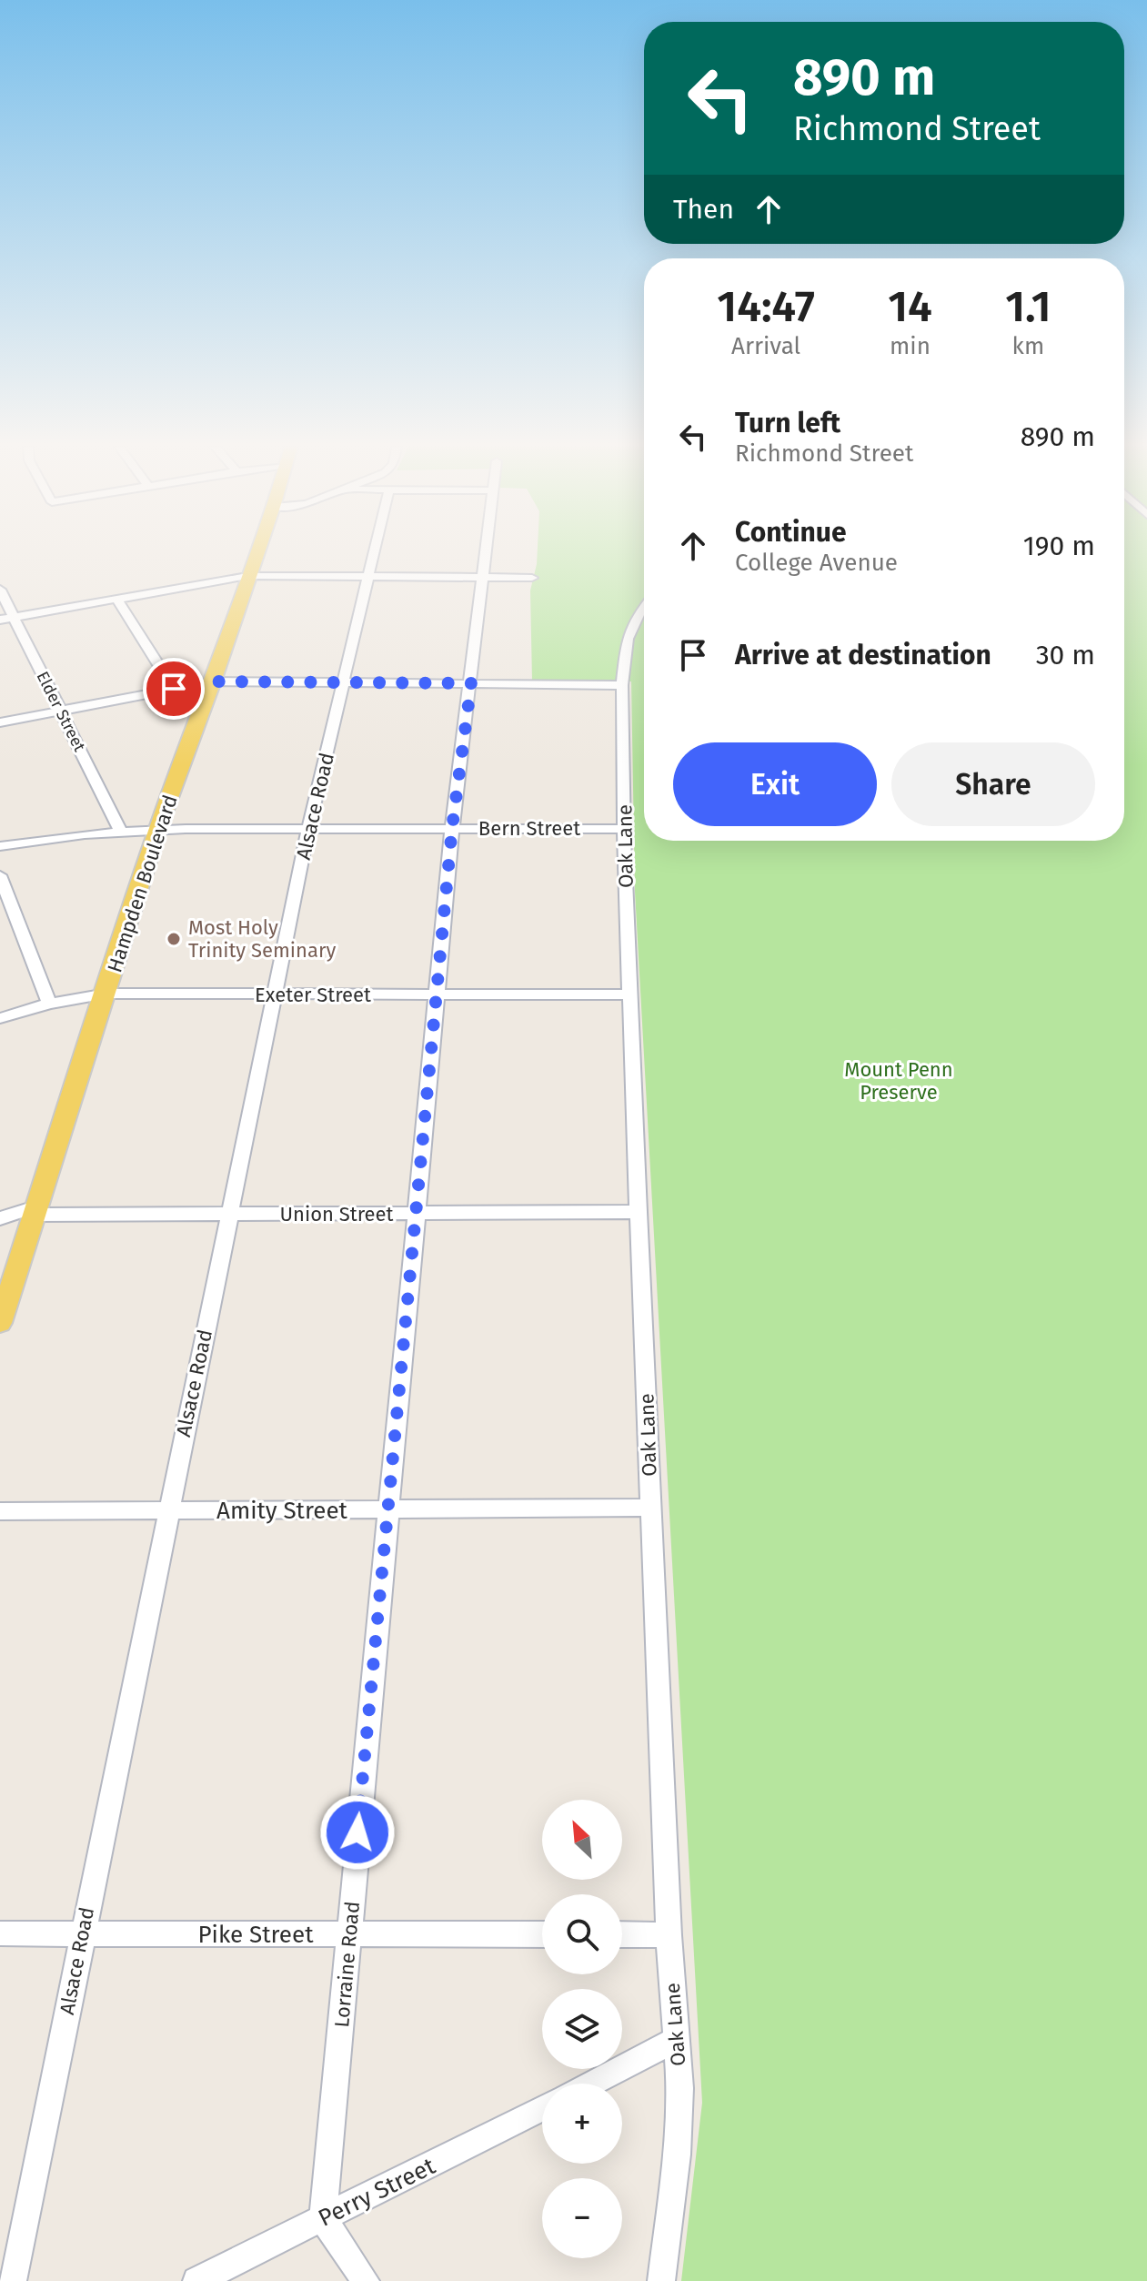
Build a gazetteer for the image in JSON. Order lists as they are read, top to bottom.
{
  "streets": {
    "main road": ["Hampden Boulevard"],
    "street": [
      "Elder Street",
      "Alsace Road",
      "Bern Street",
      "Oak Lane",
      "Exeter Street",
      "Union Street",
      "Amity Street",
      "Pike Street",
      "Lorraine Road",
      "Perry Street"
    ]
  },
  "crossings": [
    ["Elder Street", "Bern Street"],
    ["Alsace Road", "Bern Street"],
    ["Alsace Road", "Exeter Street"],
    ["Alsace Road", "Union Street"],
    ["Alsace Road", "Amity Street"],
    ["Alsace Road", "Pike Street"],
    ["Bern Street", "Oak Lane"],
    ["Bern Street", "Hampden Boulevard"],
    ["Bern Street", "Lorraine Road"],
    ["Oak Lane", "Exeter Street"],
    ["Oak Lane", "Union Street"],
    ["Oak Lane", "Amity Street"],
    ["Hampden Boulevard", "Exeter Street"],
    ["Hampden Boulevard", "Union Street"],
    ["Exeter Street", "Lorraine Road"],
    ["Union Street", "Lorraine Road"],
    ["Amity Street", "Lorraine Road"],
    ["Pike Street", "Lorraine Road"],
    ["Lorraine Road", "Perry Street"]
  ],
  "parks": ["Mount Penn Preserve"],
  "places": ["Most Holy Trinity Seminary"],
  "north": "top left",
  "page": {
    "turn": ["890 m", "Richmond Street"],
    "then": "Then",
    "eta": [
      "14:47",
      "Arrival",
      "14",
      "min",
      "1.1",
      "km"
    ],
    "list": [
      {
        "name": "Turn left",
        "note": "Richmond Street",
        "value": "890 m"
      },
      {
        "name": "Continue",
        "note": "College Avenue",
        "value": "190 m"
      },
      {
        "name": "Arrive at destination",
        "value": "30 m"
      }
    ],
    "buttons": ["Exit", "Share"],
    "map_buttons": ["+", "−"]
  }
}
